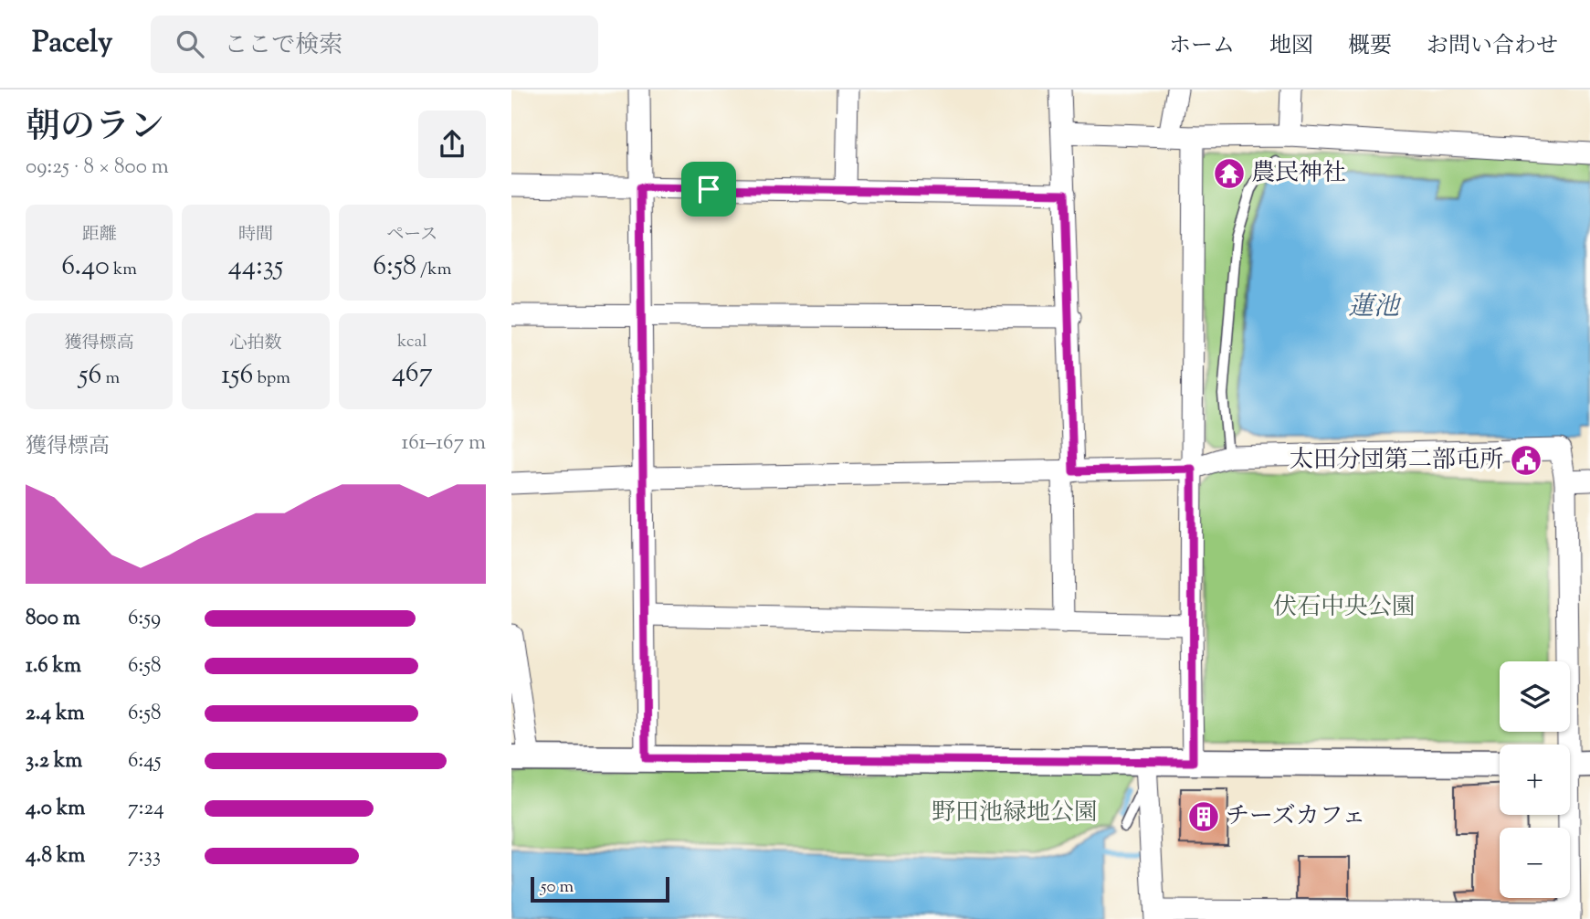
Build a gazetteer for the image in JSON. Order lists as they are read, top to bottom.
{
  "water": ["蓮池"],
  "parks": ["伏石中央公園", "野田池緑地公園"],
  "places": {
    "temple": ["農民神社"],
    "public building": ["太田分団第二部屯所"],
    "building": ["チーズカフェ"]
  },
  "scale_bar": "50 m",
  "page": {
    "header": "Pacely",
    "search": "ここで検索",
    "nav": [
      "ホーム",
      "地図",
      "概要",
      "お問い合わせ"
    ],
    "heading": ["朝のラン", "09:25 · 8 × 800 m"],
    "stats": [
      ["距離", "6.40 km"],
      ["時間", "44:35"],
      ["ペース", "6:58 /km"],
      ["獲得標高", "56 m"],
      ["心拍数", "156 bpm"],
      ["kcal", "467"]
    ],
    "chart": ["獲得標高", "161–167 m"],
    "list": [
      {
        "name": "800 m",
        "note": "6:59"
      },
      {
        "name": "1.6 km",
        "note": "6:58"
      },
      {
        "name": "2.4 km",
        "note": "6:58"
      },
      {
        "name": "3.2 km",
        "note": "6:45"
      },
      {
        "name": "4.0 km",
        "note": "7:24"
      },
      {
        "name": "4.8 km",
        "note": "7:33"
      }
    ],
    "map_buttons": ["+", "−"],
    "scale": "50 m"
  }
}
